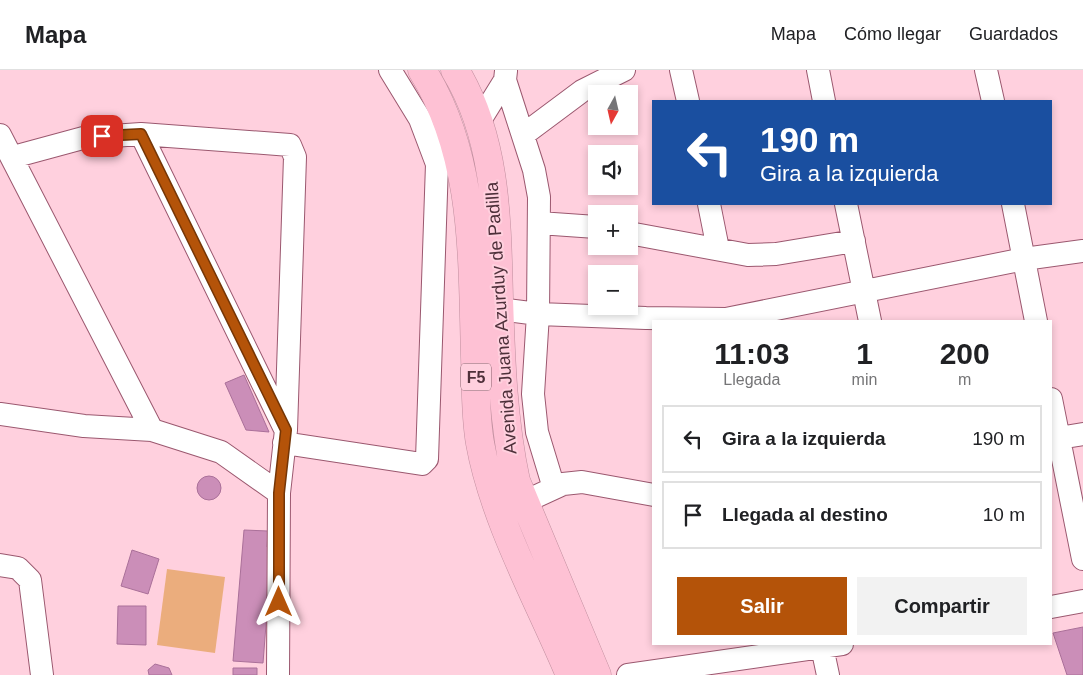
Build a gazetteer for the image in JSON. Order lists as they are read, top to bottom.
{
  "streets": {
    "highway": ["Avenida Juana Azurduy de Padilla", "F5"]
  },
  "north": "bottom",
  "page": {
    "header": "Mapa",
    "nav": ["Mapa", "Cómo llegar", "Guardados"],
    "map_buttons": ["+", "−"],
    "turn": ["190 m", "Gira a la izquierda"],
    "eta": [
      "11:03",
      "Llegada",
      "1",
      "min",
      "200",
      "m"
    ],
    "list": [
      {
        "name": "Gira a la izquierda",
        "value": "190 m"
      },
      {
        "name": "Llegada al destino",
        "value": "10 m"
      }
    ],
    "buttons": ["Salir", "Compartir"]
  }
}
